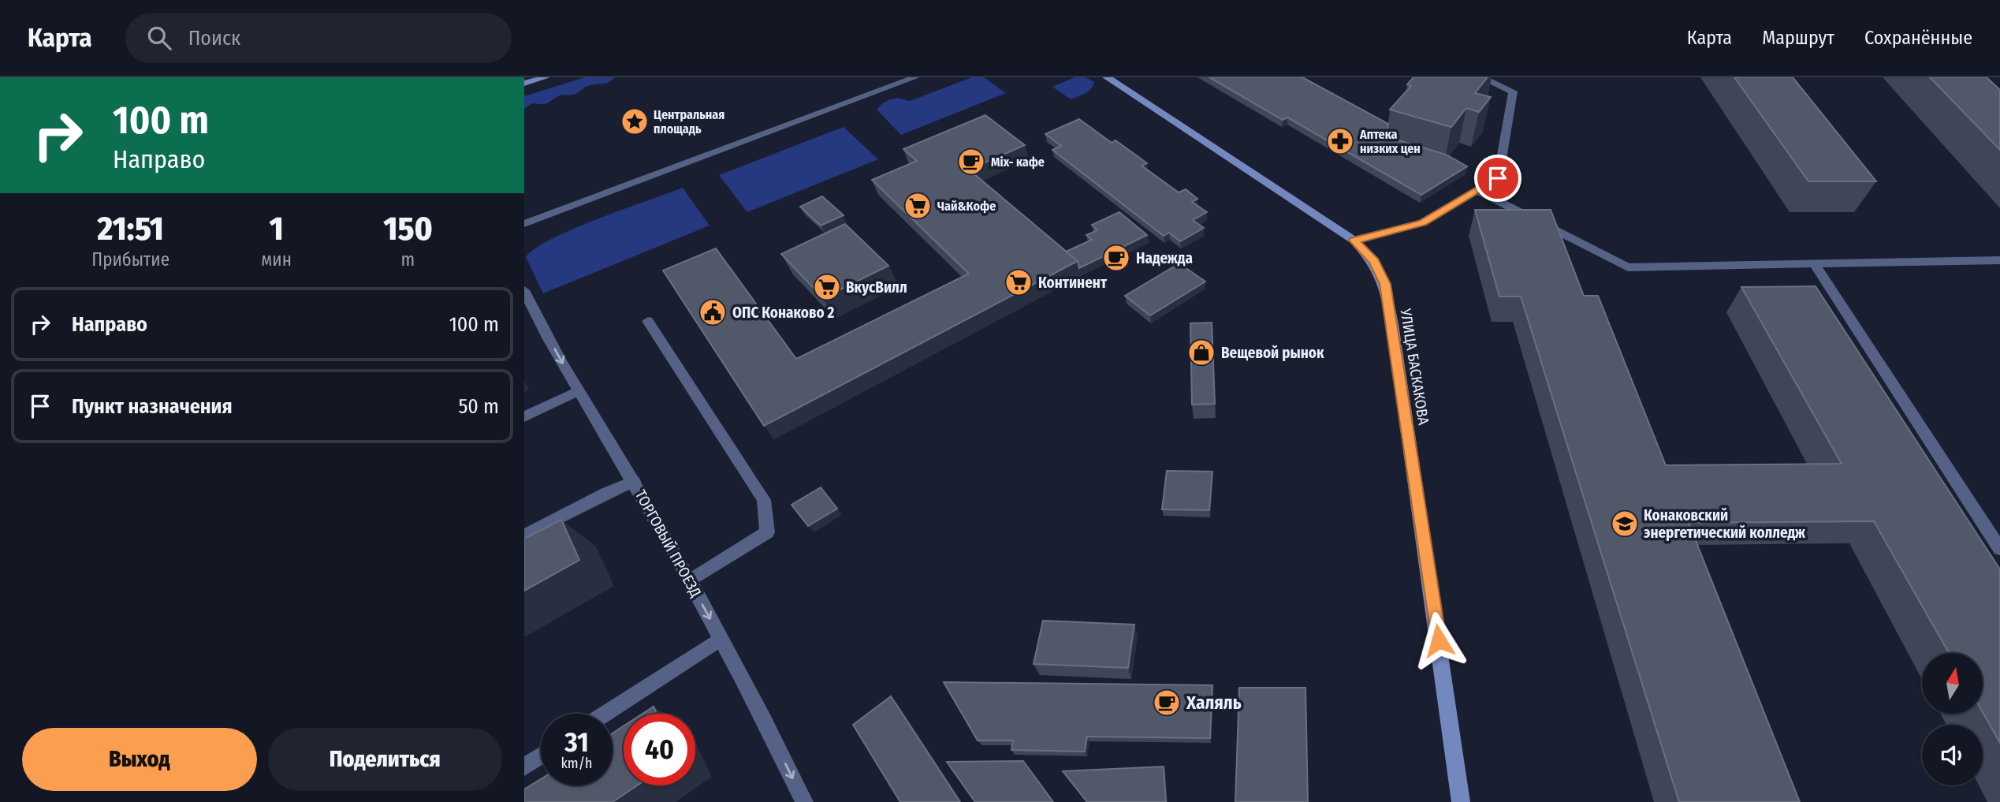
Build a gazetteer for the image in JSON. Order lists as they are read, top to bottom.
{
  "streets": {
    "street": ["УЛИЦА БАСКАКОВА", "ТОРГОВЫЙ ПРОЕЗД"]
  },
  "one_way": ["ТОРГОВЫЙ ПРОЕЗД"],
  "places": {
    "place": ["Центральная площадь"],
    "pharmacy": ["Аптека низких цен"],
    "cafe": ["Mix- кафе", "Надежда", "Халяль"],
    "supermarket": ["Чай&Кофе", "Континент", "ВкусВилл"],
    "public building": ["ОПС Конаково 2"],
    "shop": ["Вещевой рынок"],
    "school or university": ["Конаковский энергетический колледж"]
  },
  "north": "top",
  "page": {
    "header": "Карта",
    "search": "Поиск",
    "nav": ["Карта", "Маршрут", "Сохранённые"],
    "turn": ["100 m", "Направо"],
    "eta": [
      "21:51",
      "Прибытие",
      "1",
      "мин",
      "150",
      "m"
    ],
    "list": [
      {
        "name": "Направо",
        "value": "100 m"
      },
      {
        "name": "Пункт назначения",
        "value": "50 m"
      }
    ],
    "speed": "31 km/h",
    "limit": "40",
    "buttons": ["Выход", "Поделиться"]
  }
}
